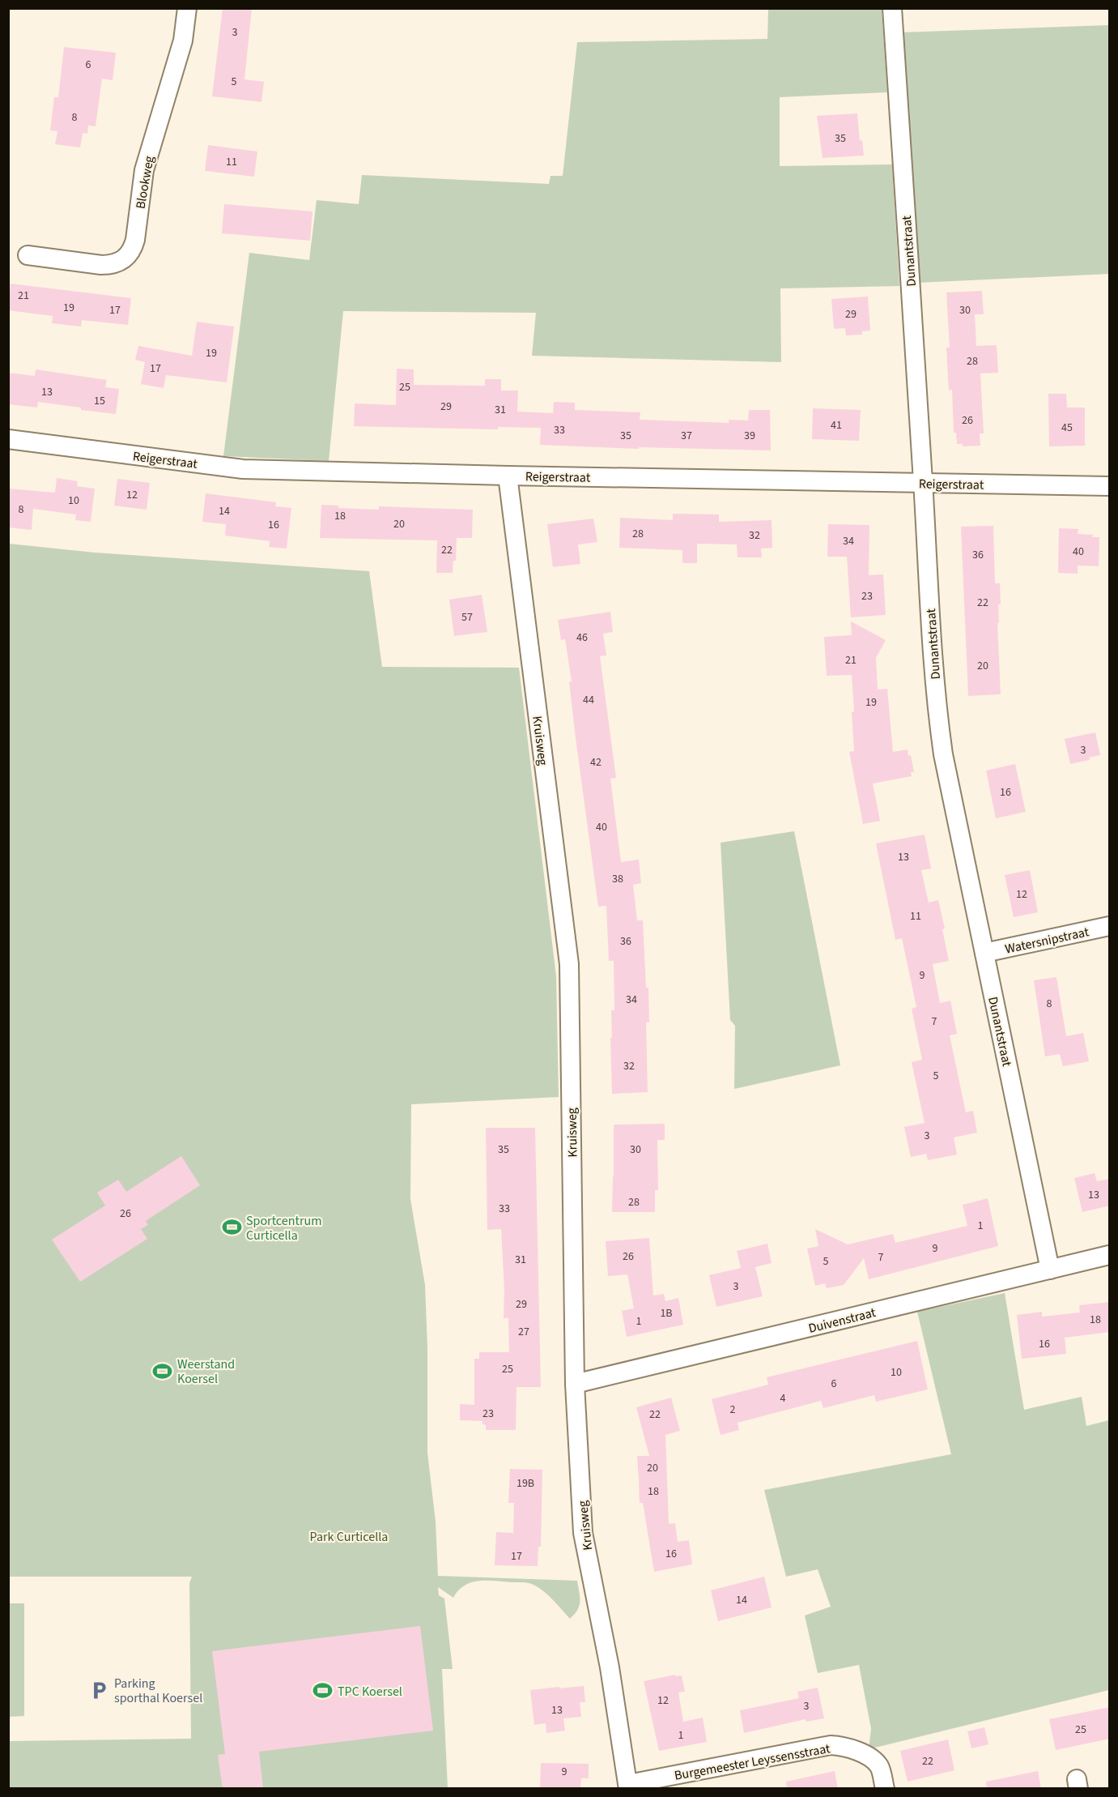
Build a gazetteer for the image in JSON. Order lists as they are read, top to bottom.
{
  "streets": {
    "street": [
      "Blookweg",
      "Dunantstraat",
      "Reigerstraat",
      "Kruisweg",
      "Watersnipstraat",
      "Duivenstraat",
      "Burgemeester Leyssensstraat"
    ]
  },
  "crossings": [
    ["Dunantstraat", "Reigerstraat"],
    ["Dunantstraat", "Watersnipstraat"],
    ["Dunantstraat", "Duivenstraat"],
    ["Reigerstraat", "Kruisweg"],
    ["Kruisweg", "Duivenstraat"],
    ["Kruisweg", "Burgemeester Leyssensstraat"]
  ],
  "parks": ["Park Curticella"],
  "places": {
    "sports": ["Sportcentrum Curticella", "Weerstand Koersel", "TPC Koersel"],
    "parking": ["Parking sporthal Koersel"]
  },
  "house_numbers": [
    "3",
    "6",
    "5",
    "8",
    "35",
    "11",
    "21",
    "19",
    "17",
    "30",
    "29",
    "19",
    "28",
    "17",
    "25",
    "13",
    "15",
    "29",
    "31",
    "26",
    "41",
    "45",
    "33",
    "35",
    "37",
    "39",
    "12",
    "10",
    "8",
    "14",
    "18",
    "20",
    "16",
    "28",
    "32",
    "34",
    "22",
    "40",
    "36",
    "23",
    "22",
    "57",
    "46",
    "21",
    "20",
    "44",
    "19",
    "3",
    "42",
    "16",
    "40",
    "13",
    "38",
    "12",
    "11",
    "36",
    "9",
    "34",
    "8",
    "7",
    "32",
    "5",
    "3",
    "35",
    "30",
    "13",
    "28",
    "33",
    "26",
    "1",
    "9",
    "26",
    "7",
    "31",
    "5",
    "3",
    "29",
    "1B",
    "18",
    "1",
    "27",
    "16",
    "25",
    "10",
    "6",
    "4",
    "2",
    "23",
    "22",
    "20",
    "19B",
    "18",
    "16",
    "17",
    "14",
    "12",
    "3",
    "13",
    "25",
    "1",
    "22",
    "9"
  ]
}
